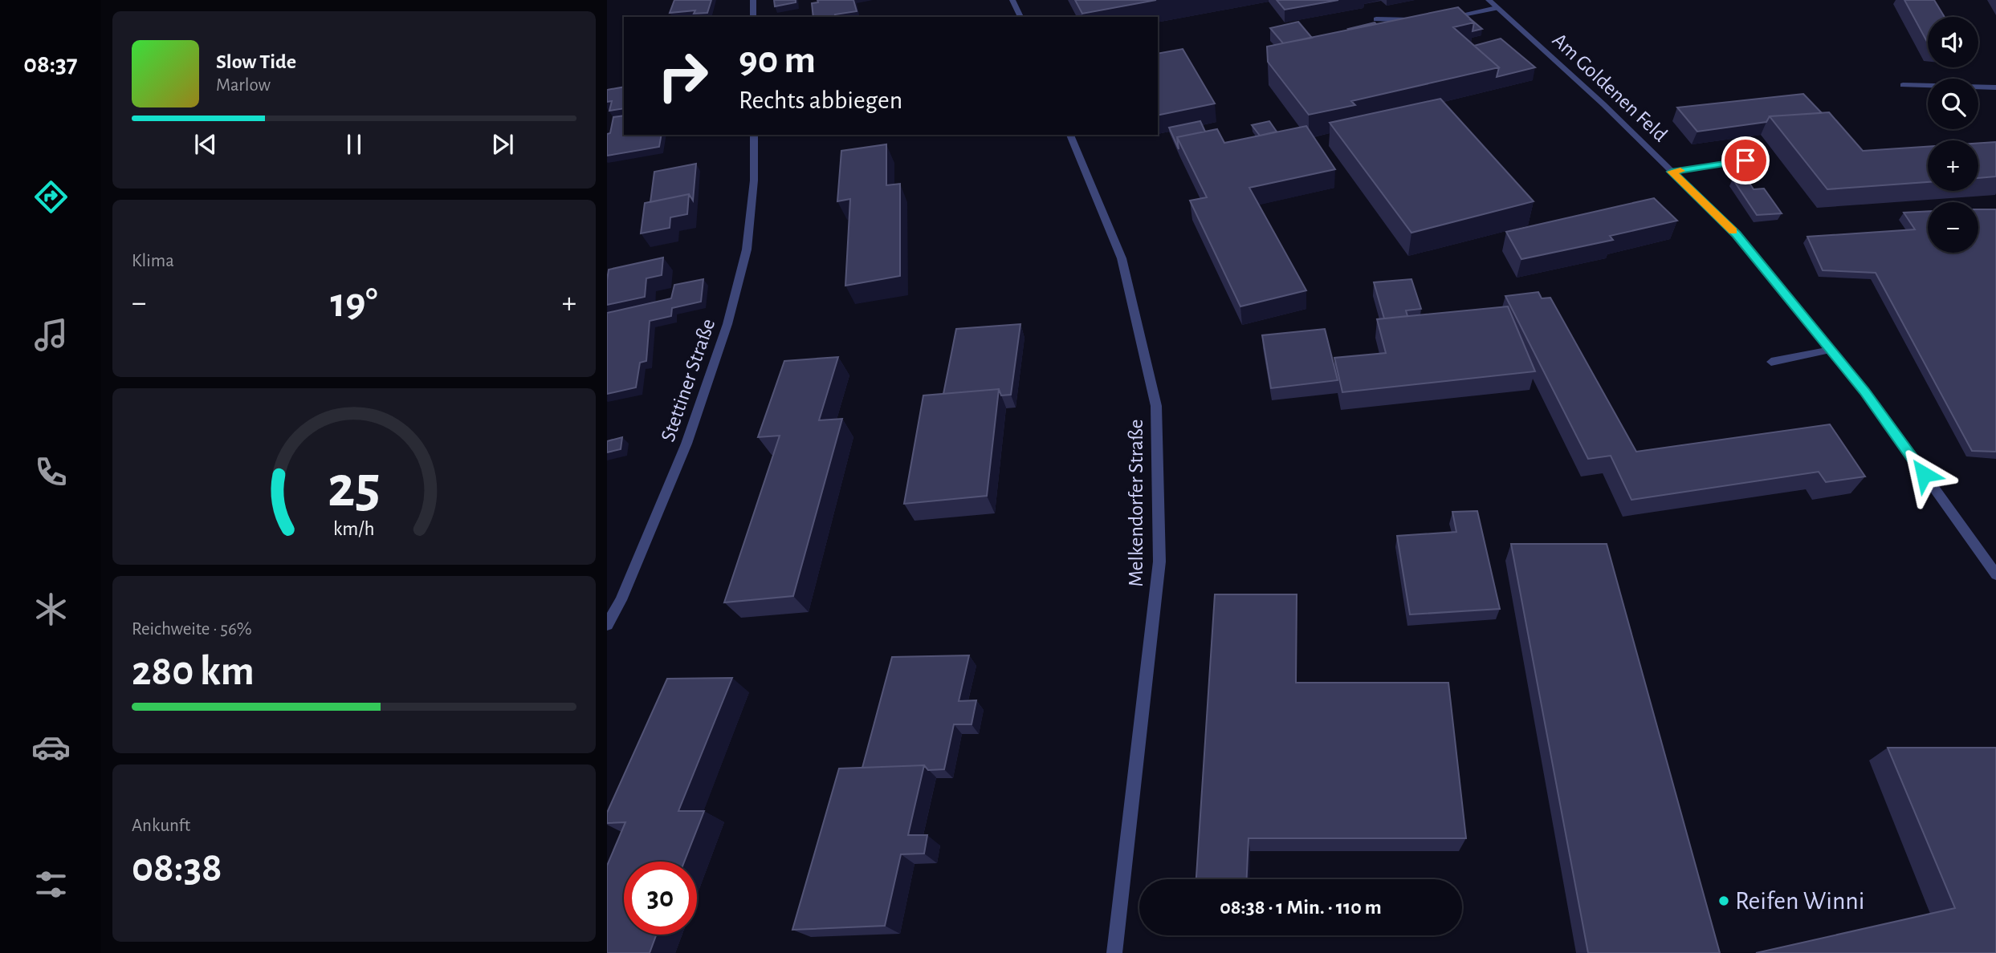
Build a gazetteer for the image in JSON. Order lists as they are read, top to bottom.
{
  "streets": {
    "street": ["Am Goldenen Feld", "Stettiner Straße", "Melkendorfer Straße"]
  },
  "places": ["Reifen Winni"],
  "page": {
    "tabs": "08:37",
    "map_buttons": ["+", "−"],
    "turn": ["90 m", "Rechts abbiegen"],
    "song": ["Slow Tide", "Marlow"],
    "tile": [
      "Klima",
      ["Reichweite · 56%", "280 km"],
      ["Ankunft", "08:38"]
    ],
    "heat": ["−", "19°", "+"],
    "limit": "30",
    "trip": "08:38 · 1 Min. · 110 m",
    "gauge": ["25", "km/h"]
  }
}
